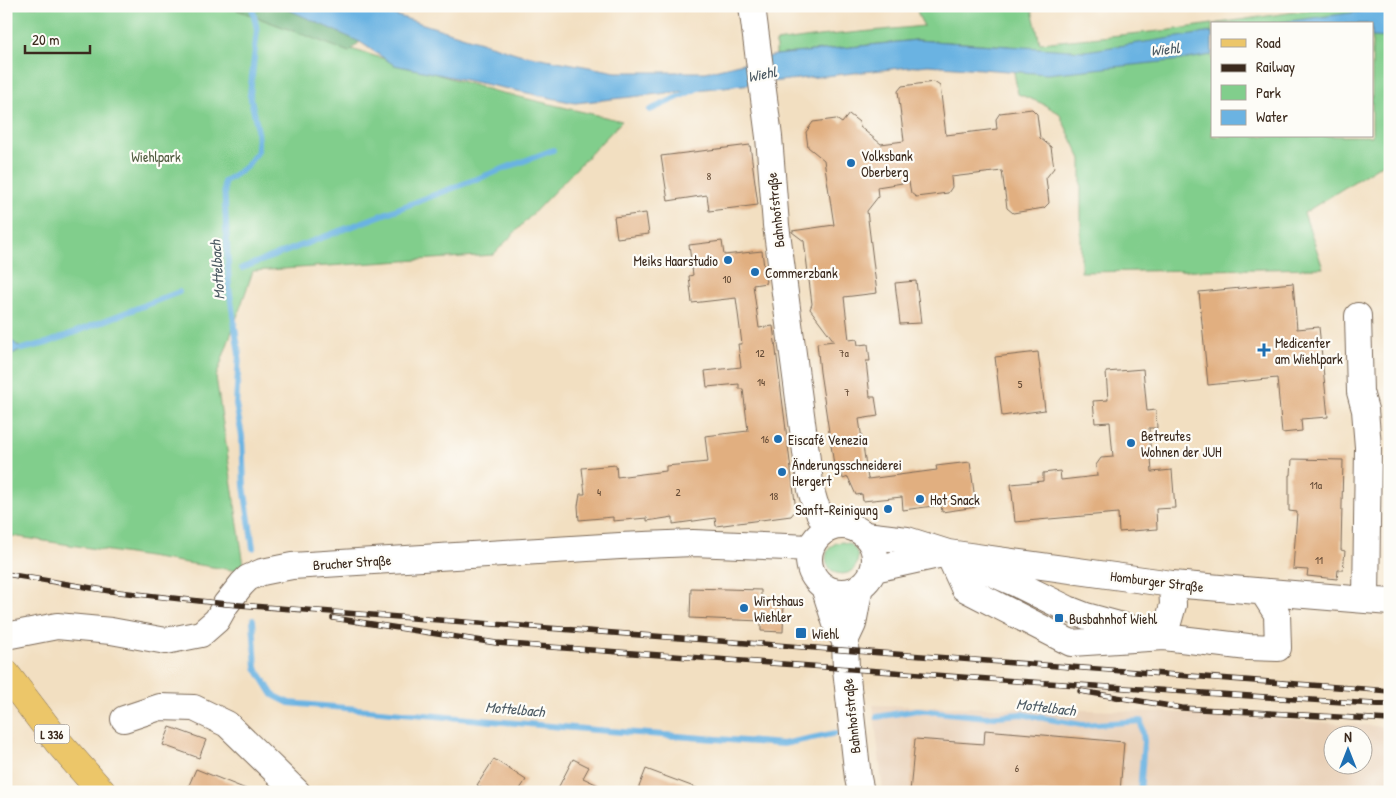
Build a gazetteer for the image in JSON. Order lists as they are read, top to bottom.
{
  "streets": {
    "main road": ["L 336"],
    "street": ["Bahnhofstraße", "Brucher Straße", "Homburger Straße"]
  },
  "crossings": [
    ["Bahnhofstraße", "Brucher Straße"],
    ["Bahnhofstraße", "Homburger Straße"],
    ["Brucher Straße", "Homburger Straße"]
  ],
  "water": ["Wiehl", "Mottelbach"],
  "parks": ["Wiehlpark"],
  "places": {
    "other": [
      "Volksbank Oberberg",
      "Meiks Haarstudio",
      "Commerzbank",
      "Eiscafé Venezia",
      "Betreutes Wohnen der JUH",
      "Änderungsschneiderei Hergert",
      "Hot Snack",
      "Sanft-Reinigung",
      "Wirtshaus Wiehler"
    ],
    "health": ["Medicenter am Wiehlpark"],
    "transit": ["Busbahnhof Wiehl", "Wiehl"]
  },
  "house_numbers": [
    "8",
    "10",
    "12",
    "7a",
    "14",
    "5",
    "7",
    "16",
    "11a",
    "4",
    "2",
    "18",
    "11",
    "6"
  ],
  "legend": [
    "Road",
    "Railway",
    "Park",
    "Water"
  ],
  "scale_bar": "20 m",
  "north": "top"
}
